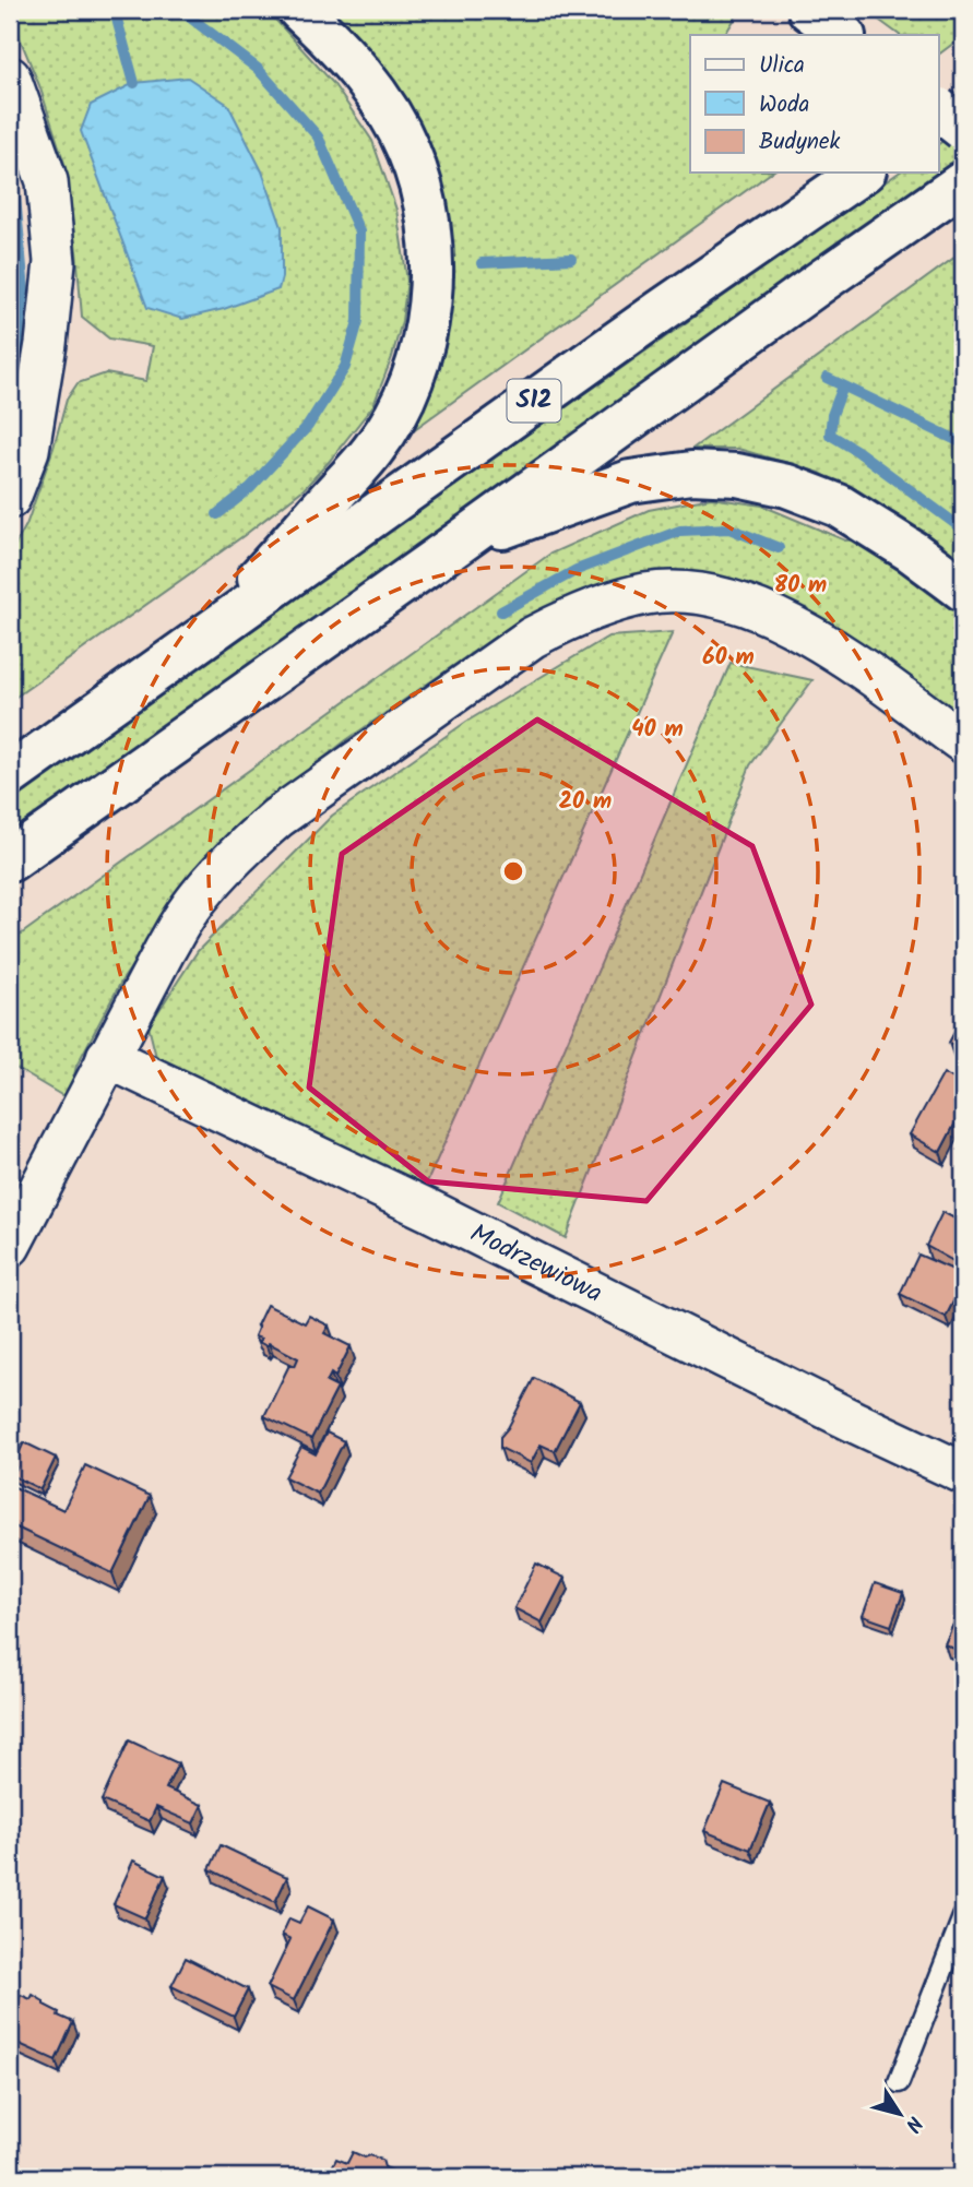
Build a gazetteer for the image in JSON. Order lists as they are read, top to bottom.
{
  "streets": {
    "main road": ["S12"],
    "street": ["Modrzewiowa"]
  },
  "legend": ["Ulica", "Woda", "Budynek"],
  "north": "bottom right",
  "rings": [
    "80 m",
    "60 m",
    "40 m",
    "20 m"
  ]
}
